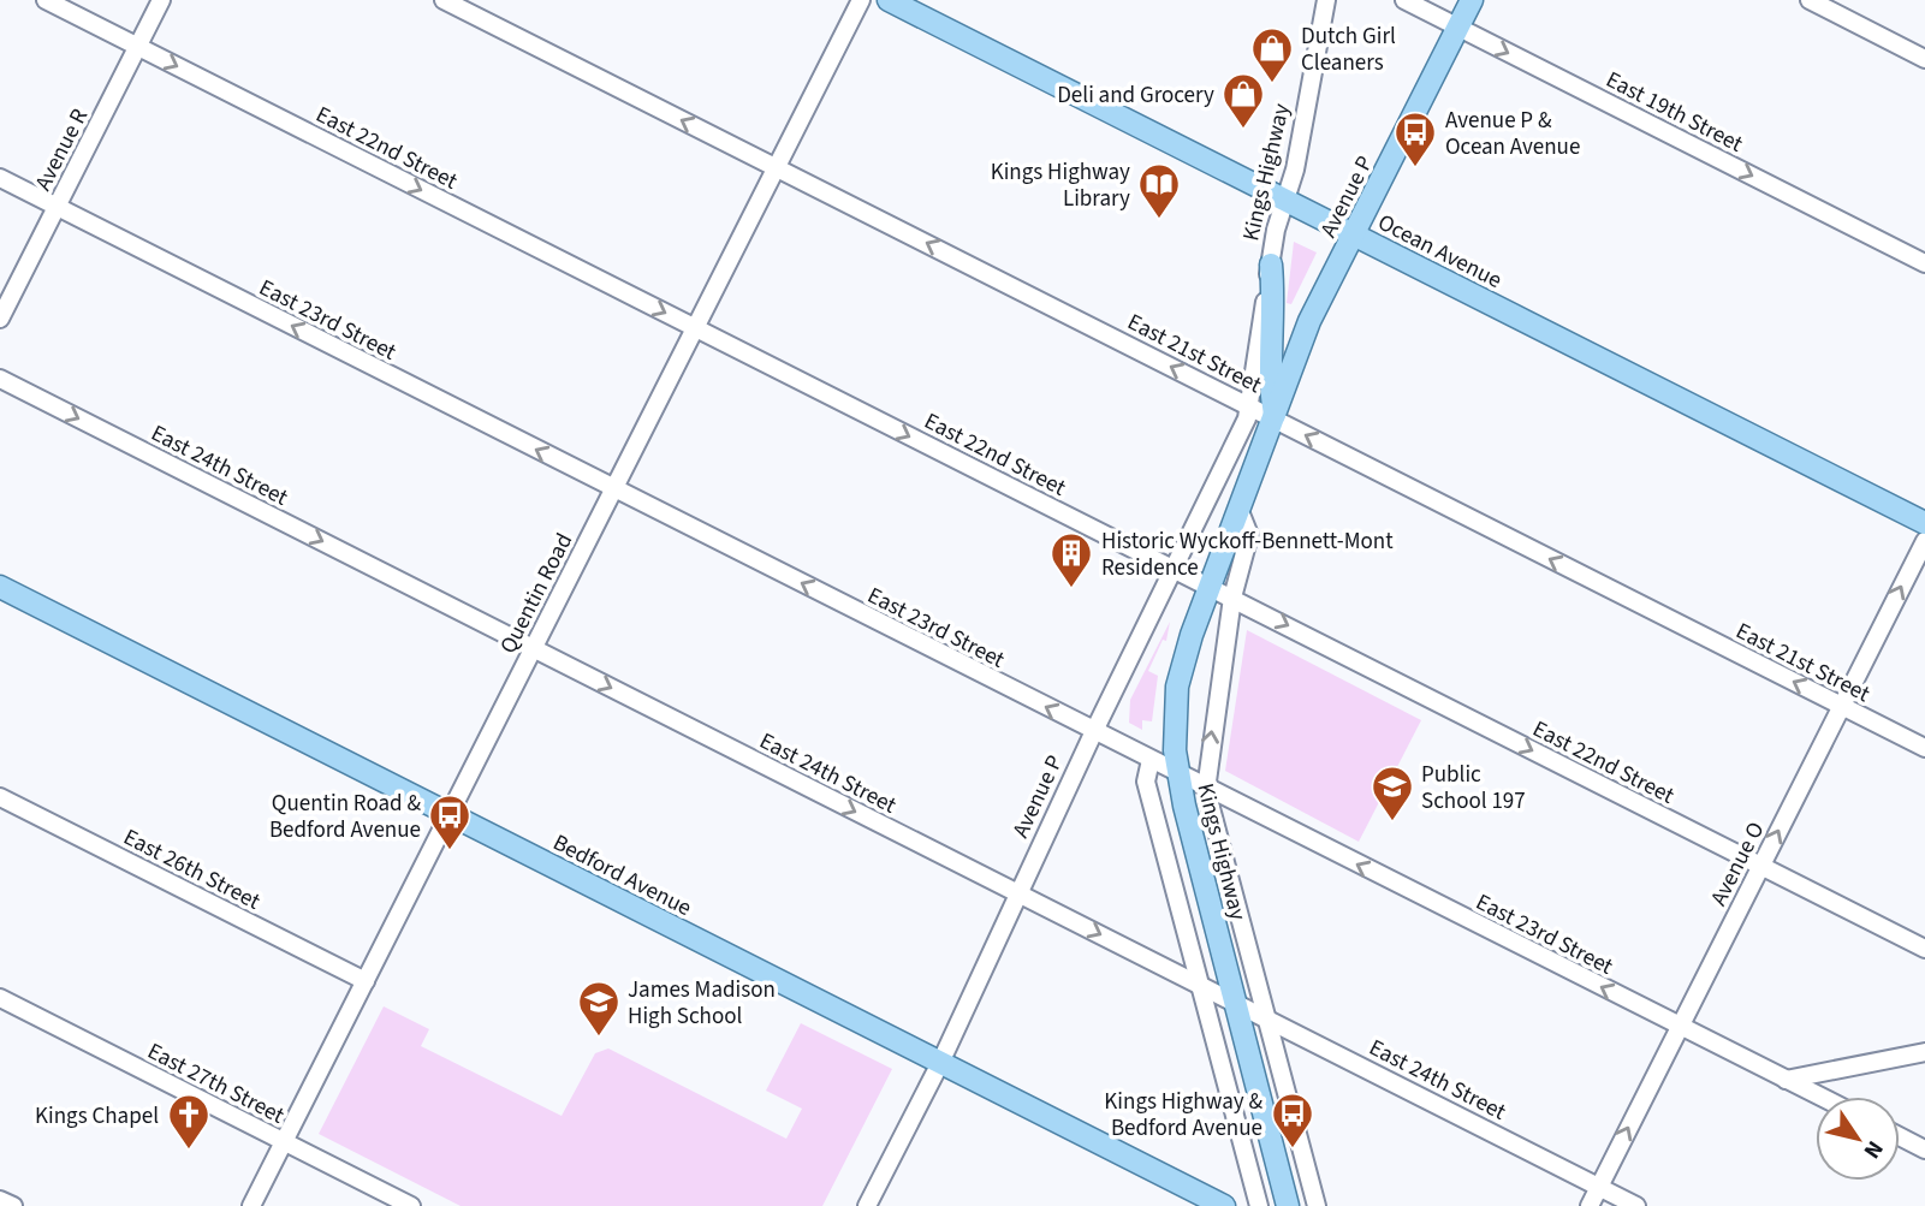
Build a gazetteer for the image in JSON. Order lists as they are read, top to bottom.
{
  "streets": {
    "main road": [
      "Kings Highway",
      "Avenue P",
      "Ocean Avenue",
      "Bedford Avenue"
    ],
    "street": [
      "East 19th Street",
      "East 22nd Street",
      "Avenue R",
      "East 23rd Street",
      "East 21st Street",
      "East 24th Street",
      "Quentin Road",
      "Avenue O",
      "East 26th Street",
      "East 27th Street"
    ]
  },
  "crossings": [
    ["East 19th Street", "Avenue P"],
    ["East 22nd Street", "Avenue R"],
    ["East 22nd Street", "Kings Highway"],
    ["East 22nd Street", "Avenue P"],
    ["East 22nd Street", "Quentin Road"],
    ["East 22nd Street", "Avenue O"],
    ["Avenue R", "East 23rd Street"],
    ["Kings Highway", "Avenue P"],
    ["Kings Highway", "Ocean Avenue"],
    ["Kings Highway", "East 23rd Street"],
    ["Kings Highway", "East 21st Street"],
    ["Kings Highway", "East 24th Street"],
    ["Avenue P", "Ocean Avenue"],
    ["Avenue P", "East 23rd Street"],
    ["Avenue P", "East 21st Street"],
    ["Avenue P", "East 24th Street"],
    ["Avenue P", "Bedford Avenue"],
    ["East 23rd Street", "Quentin Road"],
    ["East 23rd Street", "Avenue O"],
    ["East 21st Street", "Quentin Road"],
    ["East 21st Street", "Avenue O"],
    ["East 24th Street", "Quentin Road"],
    ["East 24th Street", "Avenue O"],
    ["Quentin Road", "East 26th Street"],
    ["Quentin Road", "Bedford Avenue"],
    ["Quentin Road", "East 27th Street"]
  ],
  "one_way": [
    "East 19th Street",
    "East 22nd Street",
    "East 23rd Street",
    "East 21st Street",
    "East 24th Street",
    "Avenue O"
  ],
  "places": {
    "shop": ["Dutch Girl Cleaners", "Deli and Grocery"],
    "bus stop": ["Avenue P & Ocean Avenue", "Quentin Road & Bedford Avenue", "Kings Highway & Bedford Avenue"],
    "library": ["Kings Highway Library"],
    "building": ["Historic Wyckoff-Bennett-Mont Residence"],
    "school or university": ["Public School 197", "James Madison High School"],
    "church": ["Kings Chapel"]
  },
  "north": "bottom right"
}
